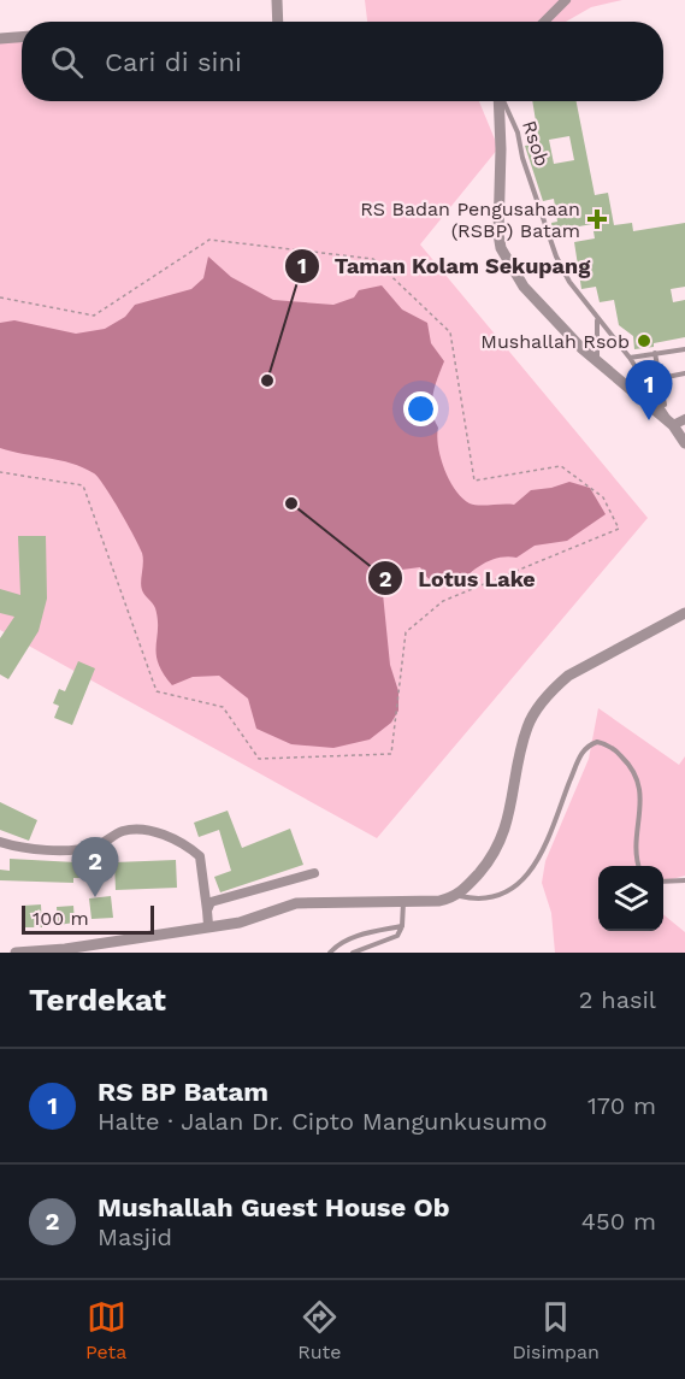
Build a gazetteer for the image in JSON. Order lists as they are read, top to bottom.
{
  "streets": {
    "lane": ["Rsob"]
  },
  "places": {
    "health": ["RS Badan Pengusahaan (RSBP) Batam"],
    "other": ["Mushallah Rsob", "Taman Kolam Sekupang", "Lotus Lake"]
  },
  "scale_bar": "100 m",
  "page": {
    "search": "Cari di sini",
    "pins": ["1", "2"],
    "scale": "100 m",
    "heading": ["Terdekat", "2 hasil"],
    "list": [
      {
        "mark": "1",
        "name": "RS BP Batam",
        "note": "Halte · Jalan Dr. Cipto Mangunkusumo",
        "value": "170 m"
      },
      {
        "mark": "2",
        "name": "Mushallah Guest House Ob",
        "note": "Masjid",
        "value": "450 m"
      }
    ],
    "nav": ["Peta", "Rute", "Disimpan"]
  }
}
